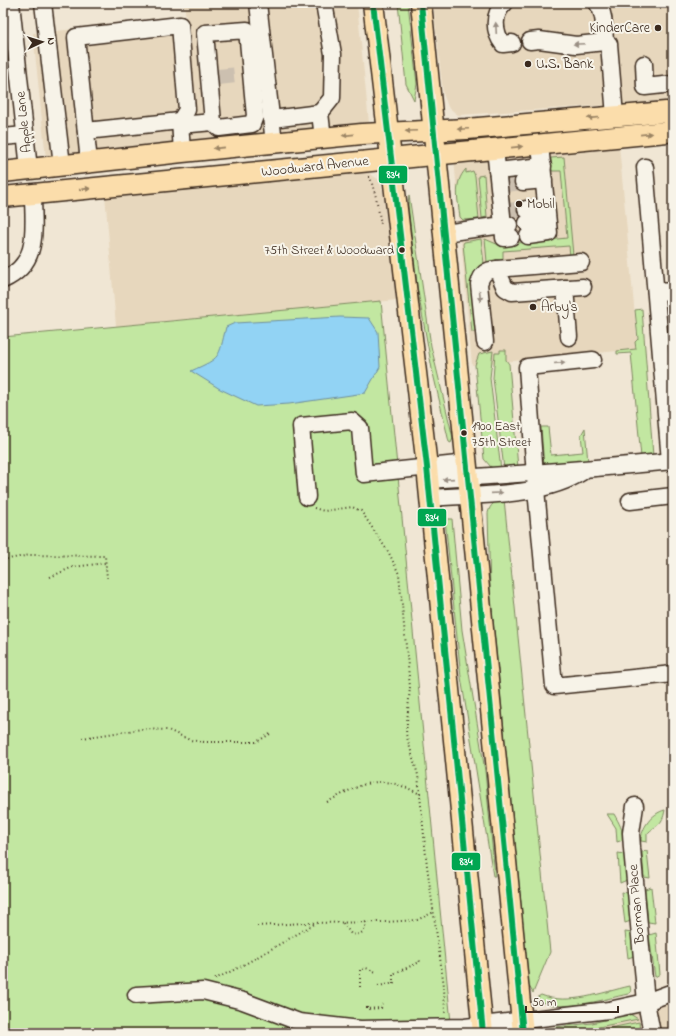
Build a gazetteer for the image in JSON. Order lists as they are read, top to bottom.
{
  "streets": {
    "main road": ["Woodward Avenue"],
    "street": ["Apple Lane", "Borman Place"]
  },
  "crossings": [
    ["Apple Lane", "Woodward Avenue"]
  ],
  "places": [
    "KinderCare",
    "U.S. Bank",
    "Mobil",
    "75th Street & Woodward",
    "Arby's",
    "1900 East 75th Street"
  ],
  "lines": ["transit line 834"],
  "scale_bar": "50 m",
  "north": "right"
}
